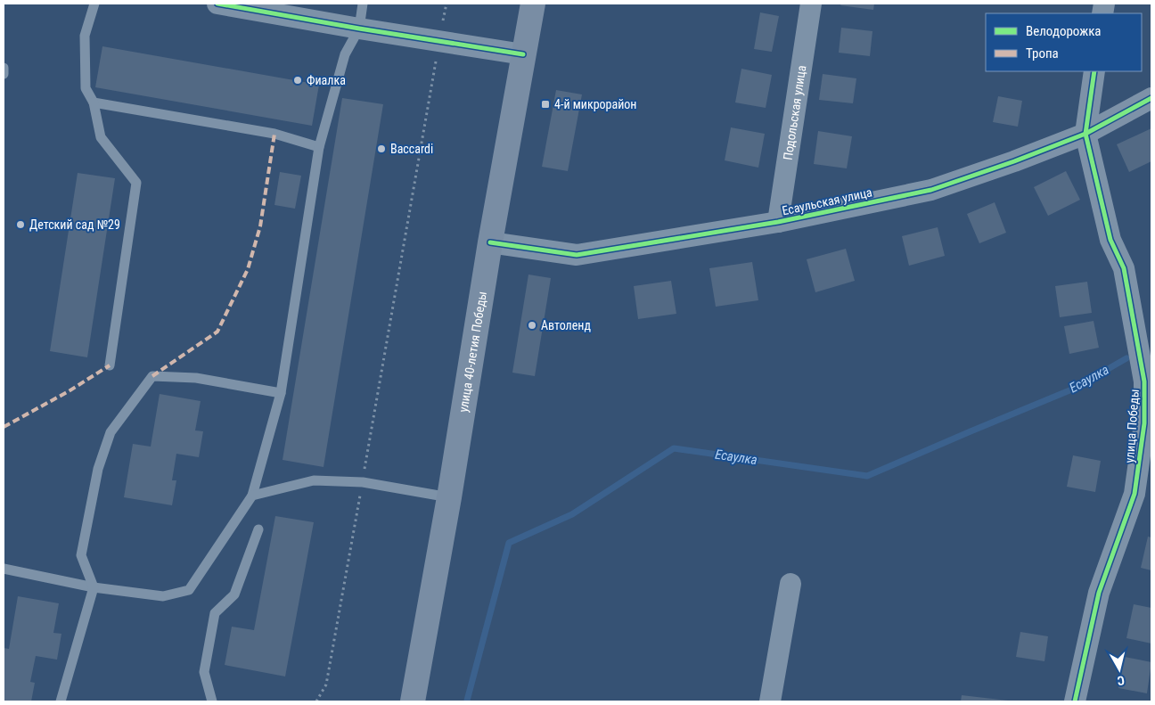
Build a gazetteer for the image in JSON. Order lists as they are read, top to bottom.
{
  "streets": {
    "main road": ["улица 40-летия Победы"],
    "street": ["Подольская улица", "Есаульская улица", "улица Победы"]
  },
  "crossings": [
    ["Подольская улица", "Есаульская улица"],
    ["Есаульская улица", "улица 40-летия Победы"],
    ["Есаульская улица", "улица Победы"]
  ],
  "water": ["Есаулка"],
  "places": {
    "other": [
      "Фиалка",
      "Baccardi",
      "Детский сад №29",
      "Автоленд"
    ],
    "transit": ["4-й микрорайон"]
  },
  "legend": ["Велодорожка", "Тропа"],
  "north": "bottom"
}
